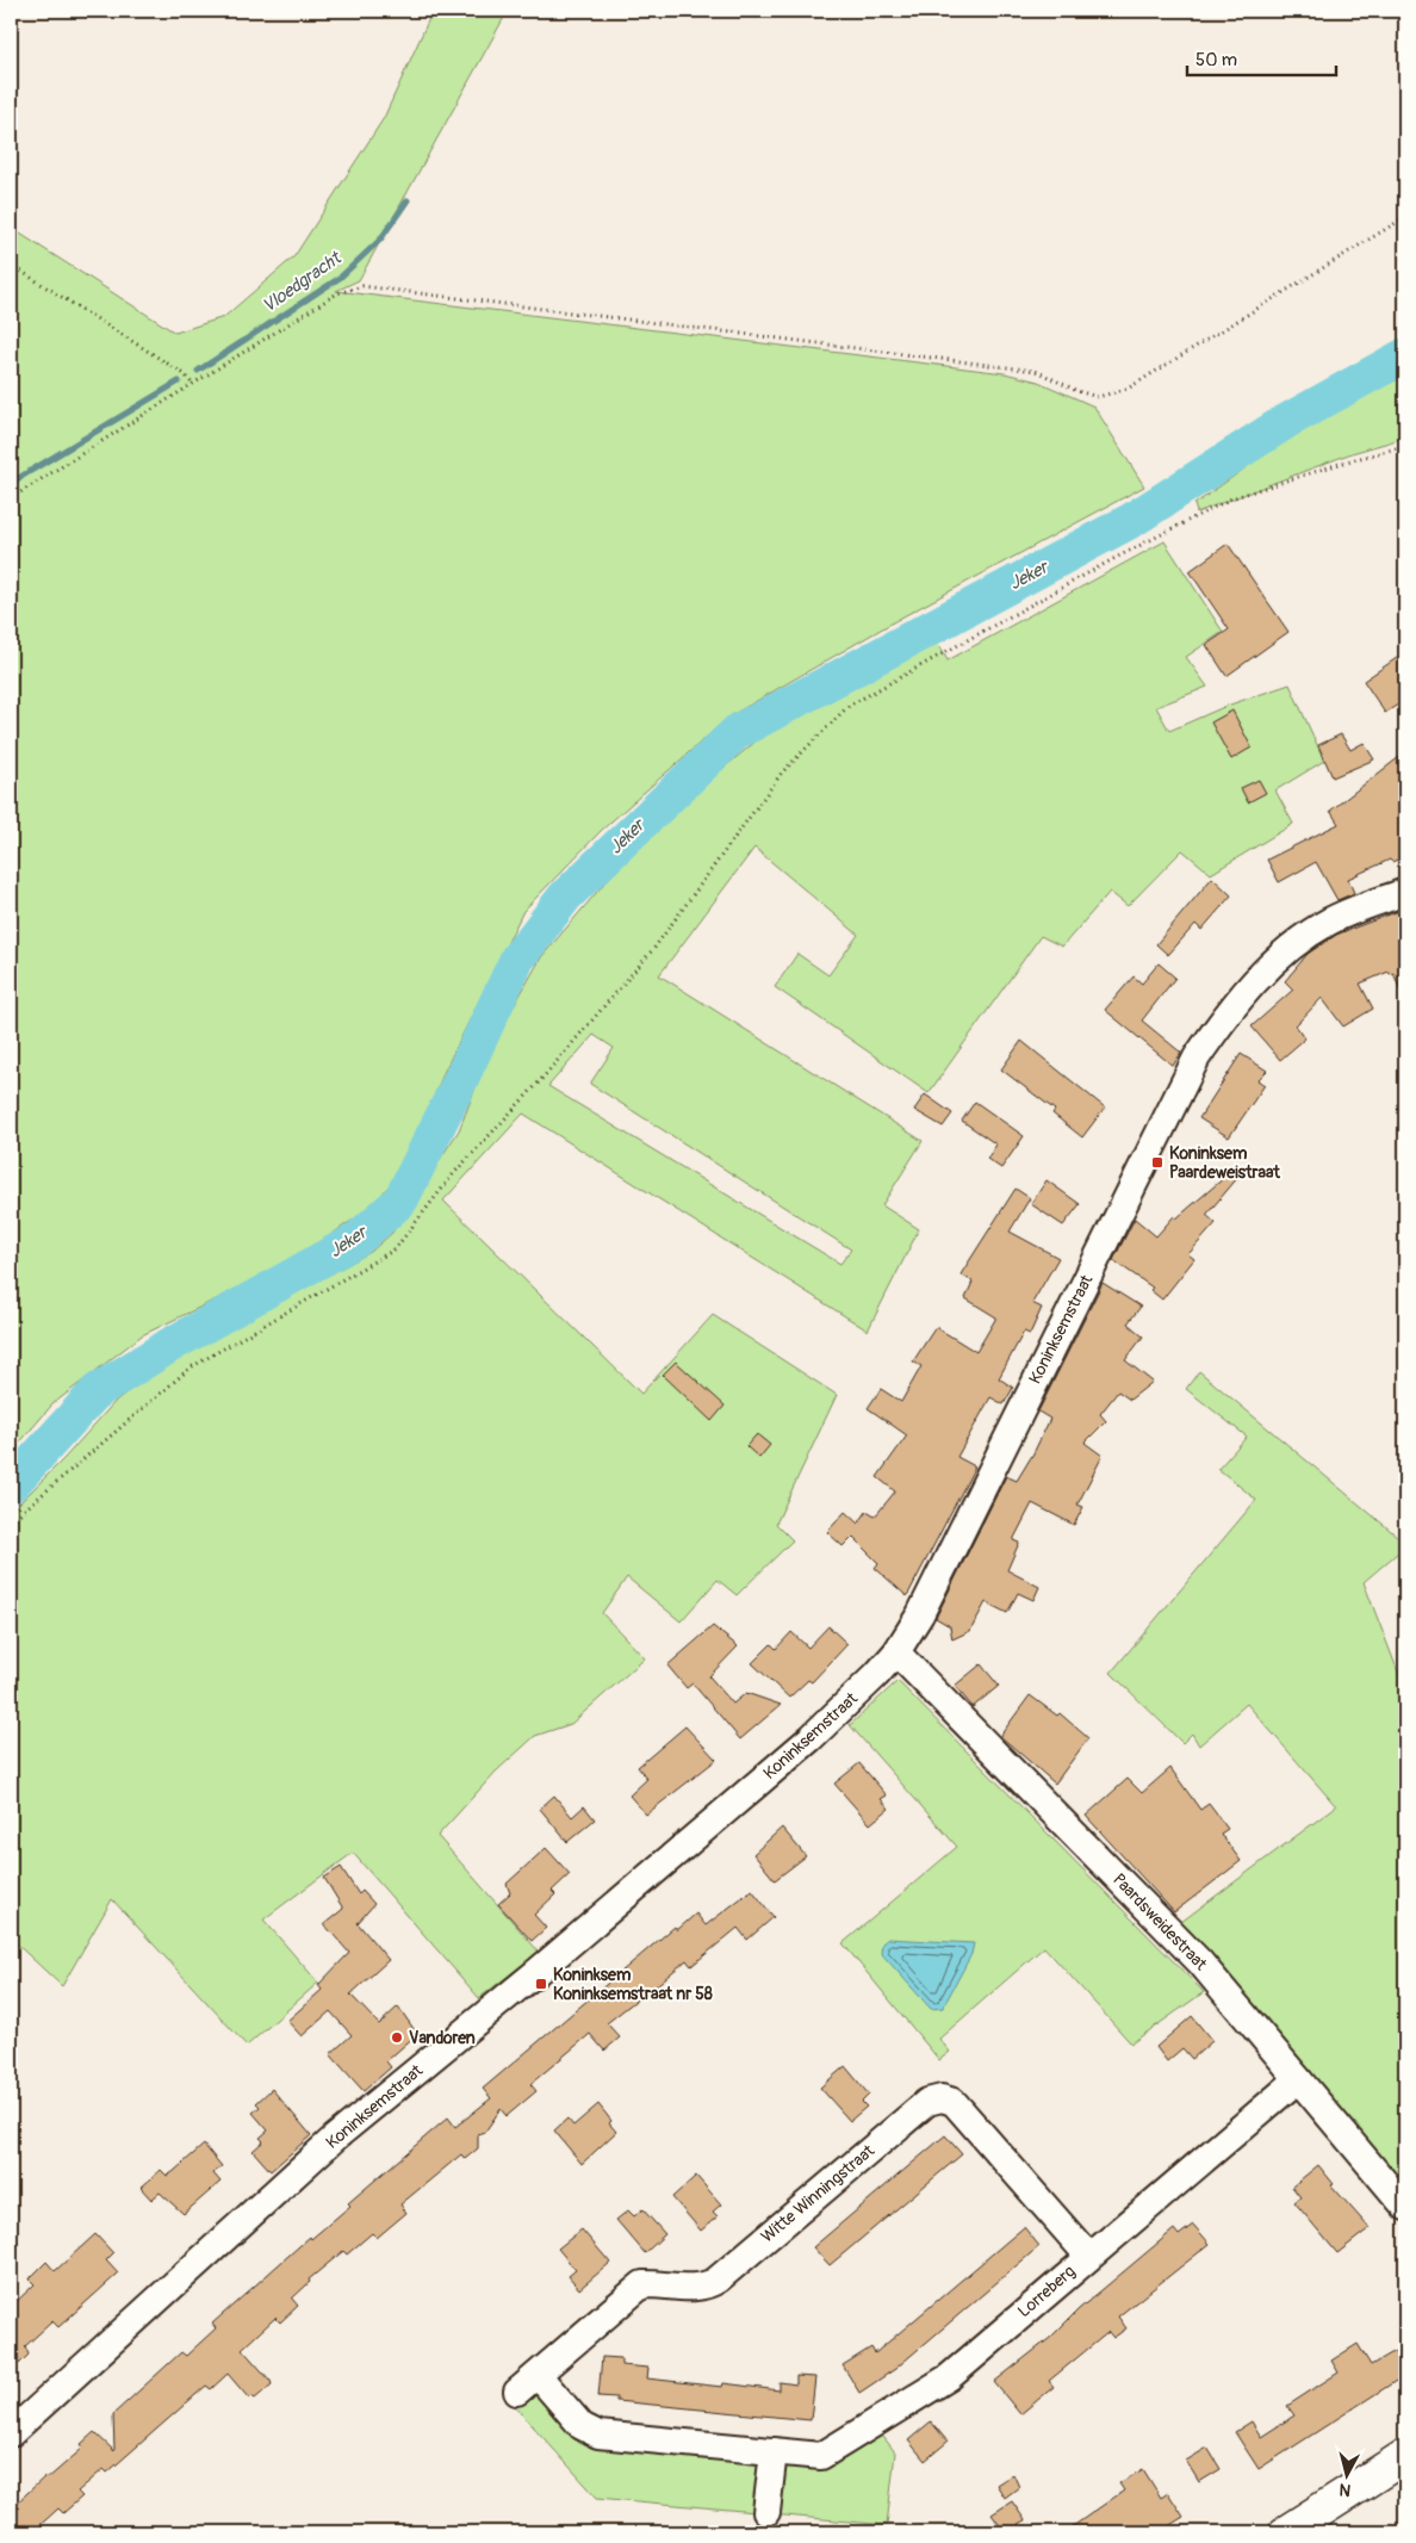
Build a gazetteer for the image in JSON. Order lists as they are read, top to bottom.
{
  "streets": {
    "street": [
      "Koninksemstraat",
      "Paardsweidestraat",
      "Witte Winningstraat",
      "Lorreberg"
    ]
  },
  "crossings": [
    ["Koninksemstraat", "Paardsweidestraat"],
    ["Paardsweidestraat", "Lorreberg"],
    ["Witte Winningstraat", "Lorreberg"]
  ],
  "water": ["Vloedgracht", "Jeker"],
  "places": {
    "transit": ["Koninksem Paardeweistraat", "Koninksem Koninksemstraat nr 58"],
    "other": ["Vandoren"]
  },
  "scale_bar": "50 m",
  "north": "bottom"
}
